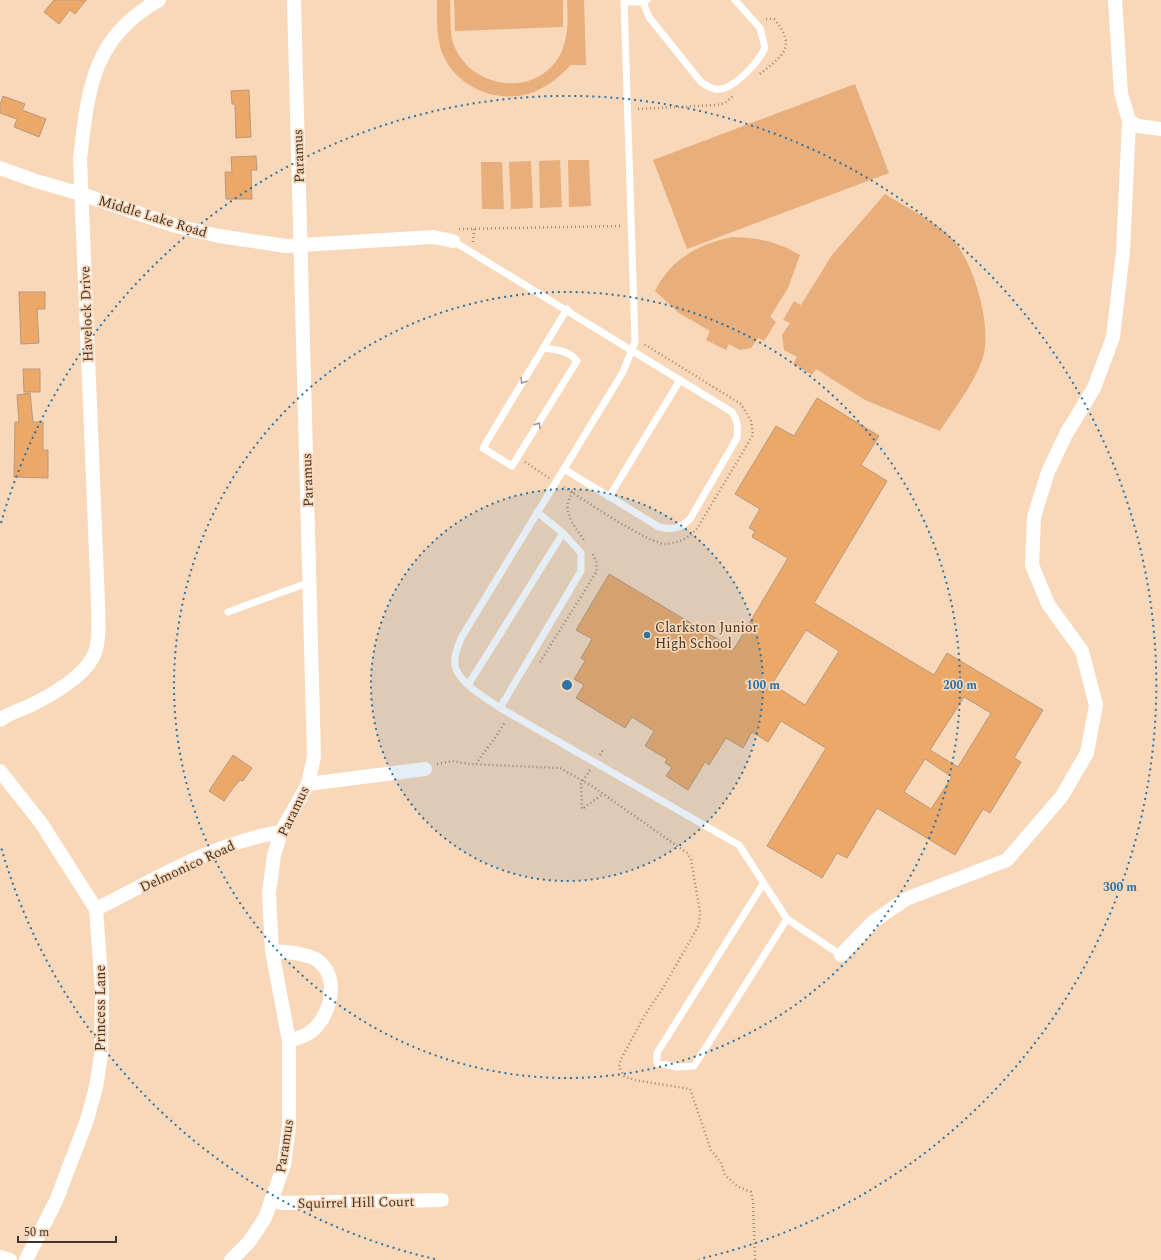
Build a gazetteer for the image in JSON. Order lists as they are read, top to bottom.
{
  "streets": {
    "street": [
      "Paramus",
      "Middle Lake Road",
      "Havelock Drive",
      "Delmonico Road",
      "Princess Lane",
      "Squirrel Hill Court"
    ]
  },
  "crossings": [
    ["Paramus", "Middle Lake Road"],
    ["Paramus", "Delmonico Road"],
    ["Paramus", "Squirrel Hill Court"],
    ["Middle Lake Road", "Havelock Drive"],
    ["Delmonico Road", "Princess Lane"]
  ],
  "places": ["Clarkston Junior High School"],
  "scale_bar": "50 m",
  "rings": ["100 m", "200 m", "300 m"]
}
